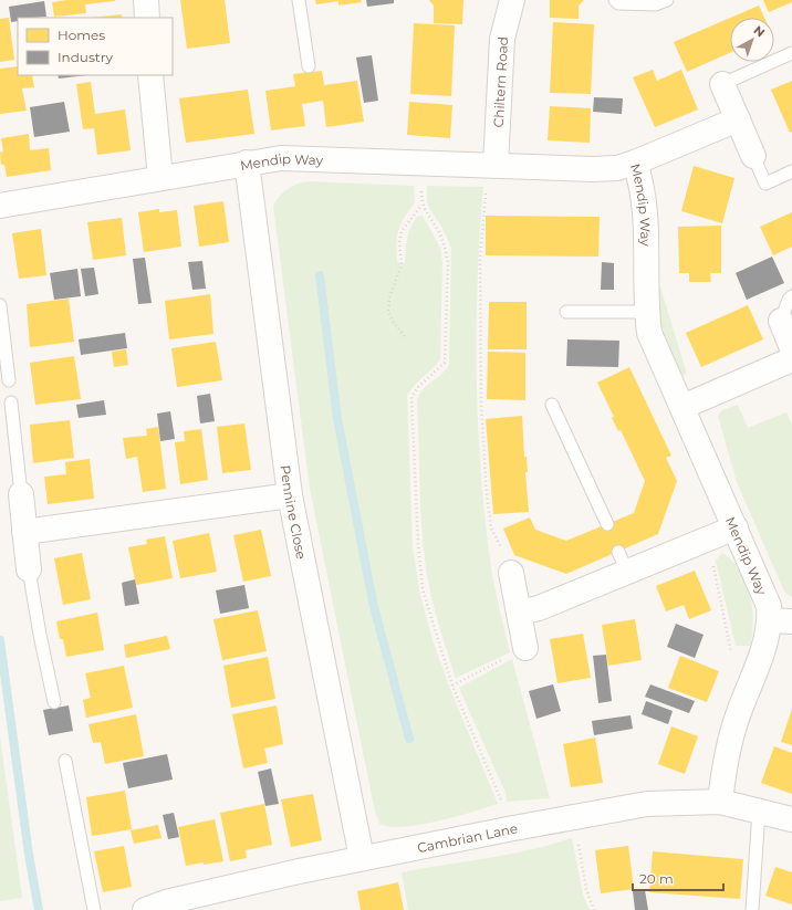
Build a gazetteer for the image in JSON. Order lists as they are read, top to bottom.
{
  "streets": {
    "street": [
      "Chiltern Road",
      "Mendip Way",
      "Pennine Close",
      "Cambrian Lane"
    ]
  },
  "crossings": [
    ["Chiltern Road", "Mendip Way"],
    ["Mendip Way", "Pennine Close"],
    ["Mendip Way", "Cambrian Lane"],
    ["Pennine Close", "Cambrian Lane"]
  ],
  "legend": ["Homes", "Industry"],
  "scale_bar": "20 m",
  "north": "top right"
}
